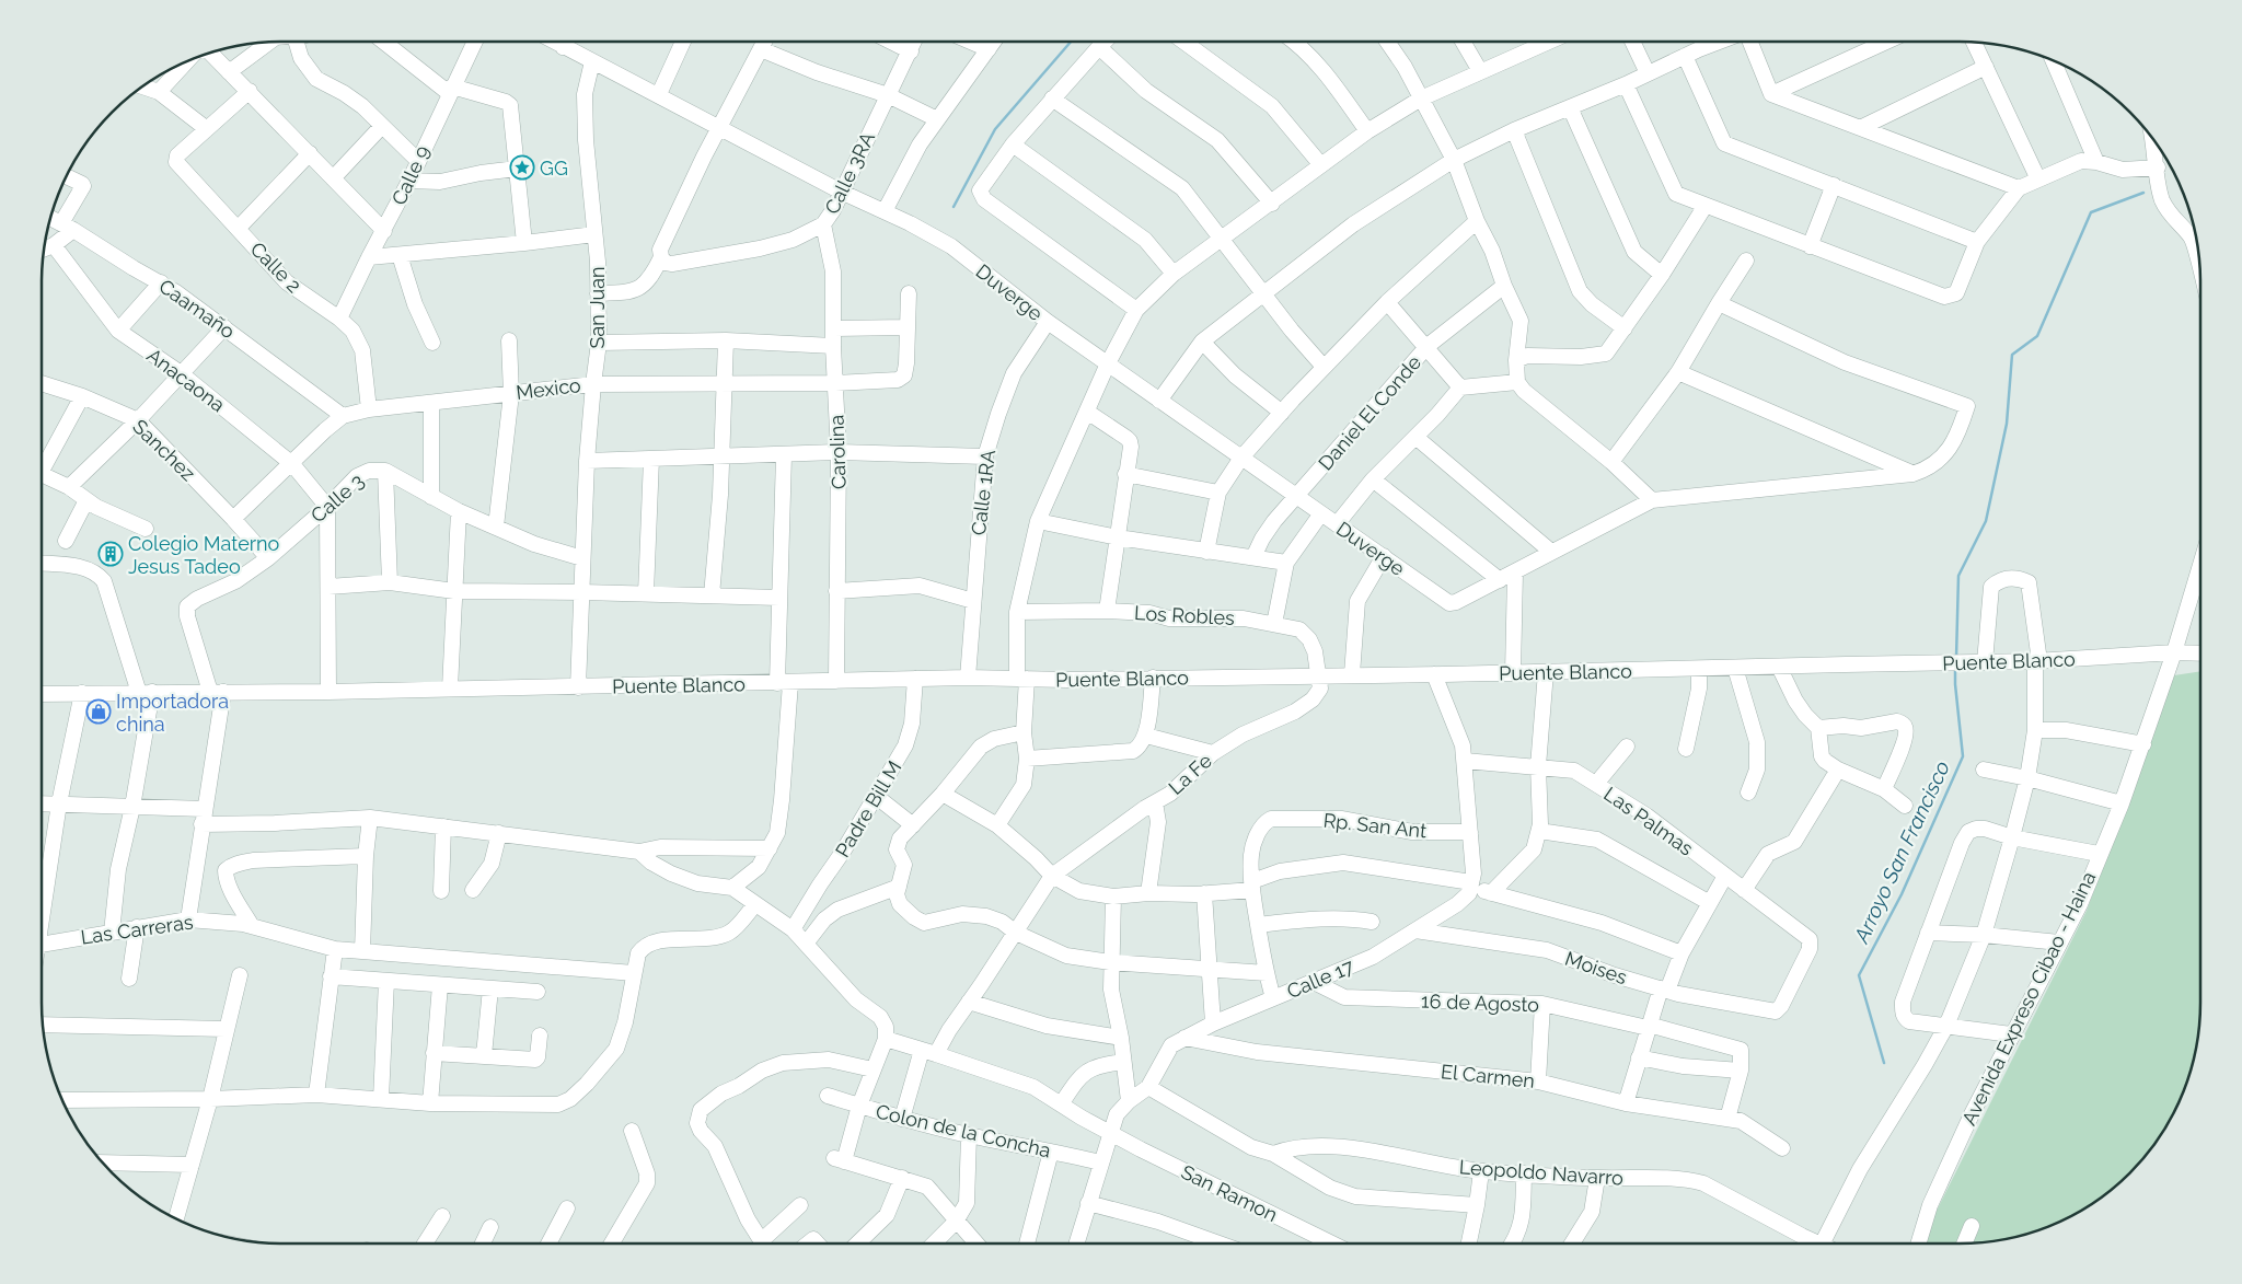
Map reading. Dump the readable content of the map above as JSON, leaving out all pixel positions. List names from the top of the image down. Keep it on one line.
{"streets":{"street":["Calle 3RA","Calle 9","Calle 2","Duverge","San Juan","Caamaño","Anacaona","Mexico","Daniel El Conde","Sanchez","Carolina","Calle 1RA","Calle 3","Los Robles","Puente Blanco","La Fe","Padre Bill M","Las Palmas","Rp. San Ant","Las Carreras","Moises","Calle 17","Avenida Expreso Cibao - Haina","16 de Agosto","El Carmen","Colon de la Concha","Leopoldo Navarro","San Ramon"]},"crossings":[["Calle 3RA","Duverge"],["Calle 3RA","Carolina"],["Calle 9","Calle 2"],["Calle 2","Mexico"],["Duverge","San Juan"],["Duverge","Daniel El Conde"],["Duverge","Calle 1RA"],["San Juan","Mexico"],["San Juan","Calle 3"],["San Juan","Puente Blanco"],["Caamaño","Mexico"],["Anacaona","Mexico"],["Anacaona","Calle 3"],["Mexico","Sanchez"],["Mexico","Carolina"],["Sanchez","Calle 3"],["Carolina","Puente Blanco"],["Calle 1RA","Puente Blanco"],["Calle 3","Puente Blanco"],["Los Robles","Puente Blanco"],["Los Robles","La Fe"],["Puente Blanco","La Fe"],["Puente Blanco","Padre Bill M"],["Puente Blanco","Avenida Expreso Cibao - Haina"],["Las Palmas","Moises"],["Rp. San Ant","Calle 17"],["Moises","Calle 17"],["Calle 17","16 de Agosto"],["Calle 17","El Carmen"],["Calle 17","Colon de la Concha"],["Calle 17","San Ramon"]],"water":["Arroyo San Francisco"],"places":{"place":["GG"],"building":["Colegio Materno Jesus Tadeo"],"shop":["Importadora china"]}}
